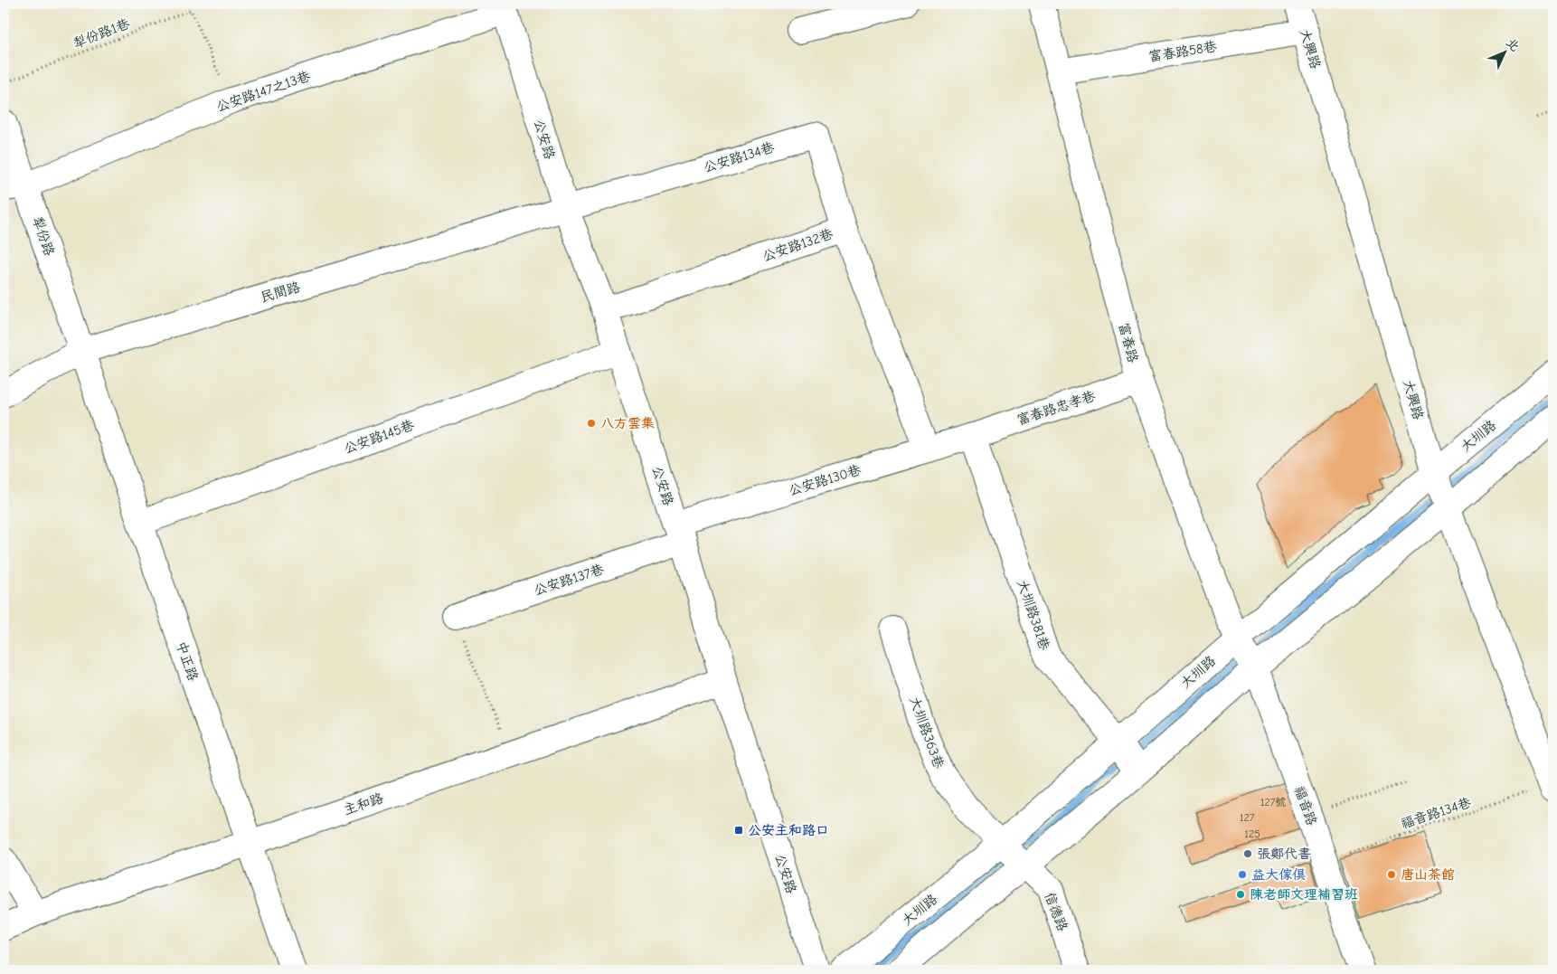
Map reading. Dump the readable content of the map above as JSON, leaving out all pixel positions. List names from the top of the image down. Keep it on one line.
{"streets":{"street":["大興路","富春路58巷","公安路147之13巷","公安路","公安路134巷","犁份路","公安路132巷","民間路","富春路","富春路忠孝巷","大圳路","公安路145巷","公安路130巷","公安路137巷","大圳路381巷","中正路","大圳路363巷","主和路","福音路","信德路"],"path":["犁份路1巷","福音路134巷"]},"crossings":[["犁份路1巷","公安路147之13巷"],["大興路","富春路58巷"],["大興路","大圳路"],["大興路","福音路134巷"],["富春路58巷","富春路"],["公安路147之13巷","公安路"],["公安路147之13巷","犁份路"],["公安路","公安路134巷"],["公安路","公安路132巷"],["公安路","民間路"],["公安路","公安路145巷"],["公安路","公安路130巷"],["公安路","公安路137巷"],["公安路","主和路"],["公安路134巷","公安路132巷"],["公安路134巷","民間路"],["犁份路","民間路"],["犁份路","中正路"],["公安路132巷","公安路130巷"],["民間路","中正路"],["富春路","富春路忠孝巷"],["富春路","大圳路"],["富春路","福音路"],["富春路忠孝巷","公安路130巷"],["富春路忠孝巷","大圳路381巷"],["大圳路","大圳路381巷"],["大圳路","大圳路363巷"],["大圳路","信德路"],["公安路145巷","中正路"],["公安路130巷","公安路137巷"],["公安路130巷","大圳路381巷"],["中正路","主和路"],["大圳路363巷","信德路"],["福音路","福音路134巷"]],"places":{"other":["八方雲集","張鄭代書","益大傢俱","唐山茶館","陳老師文理補習班"],"transit":["公安主和路口"]},"house_numbers":["127號","127","125"],"north":"top right"}
